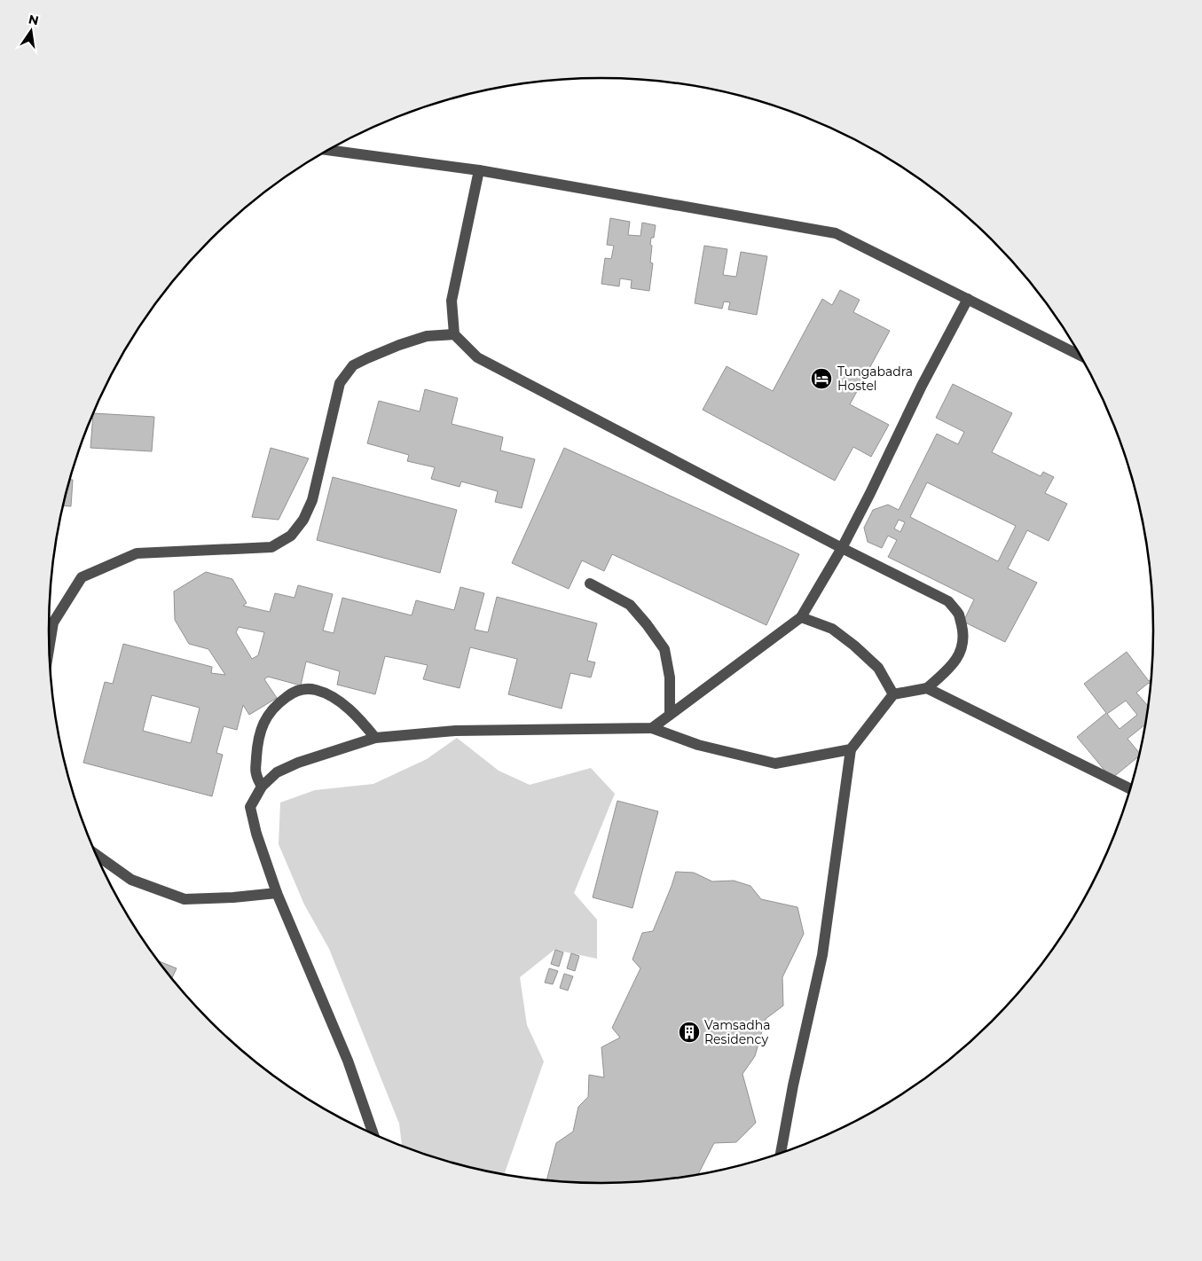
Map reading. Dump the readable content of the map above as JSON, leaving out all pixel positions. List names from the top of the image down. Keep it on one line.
{"places":{"hotel":["Tungabadra Hostel"],"building":["Vamsadha Residency"]},"north":"top"}
